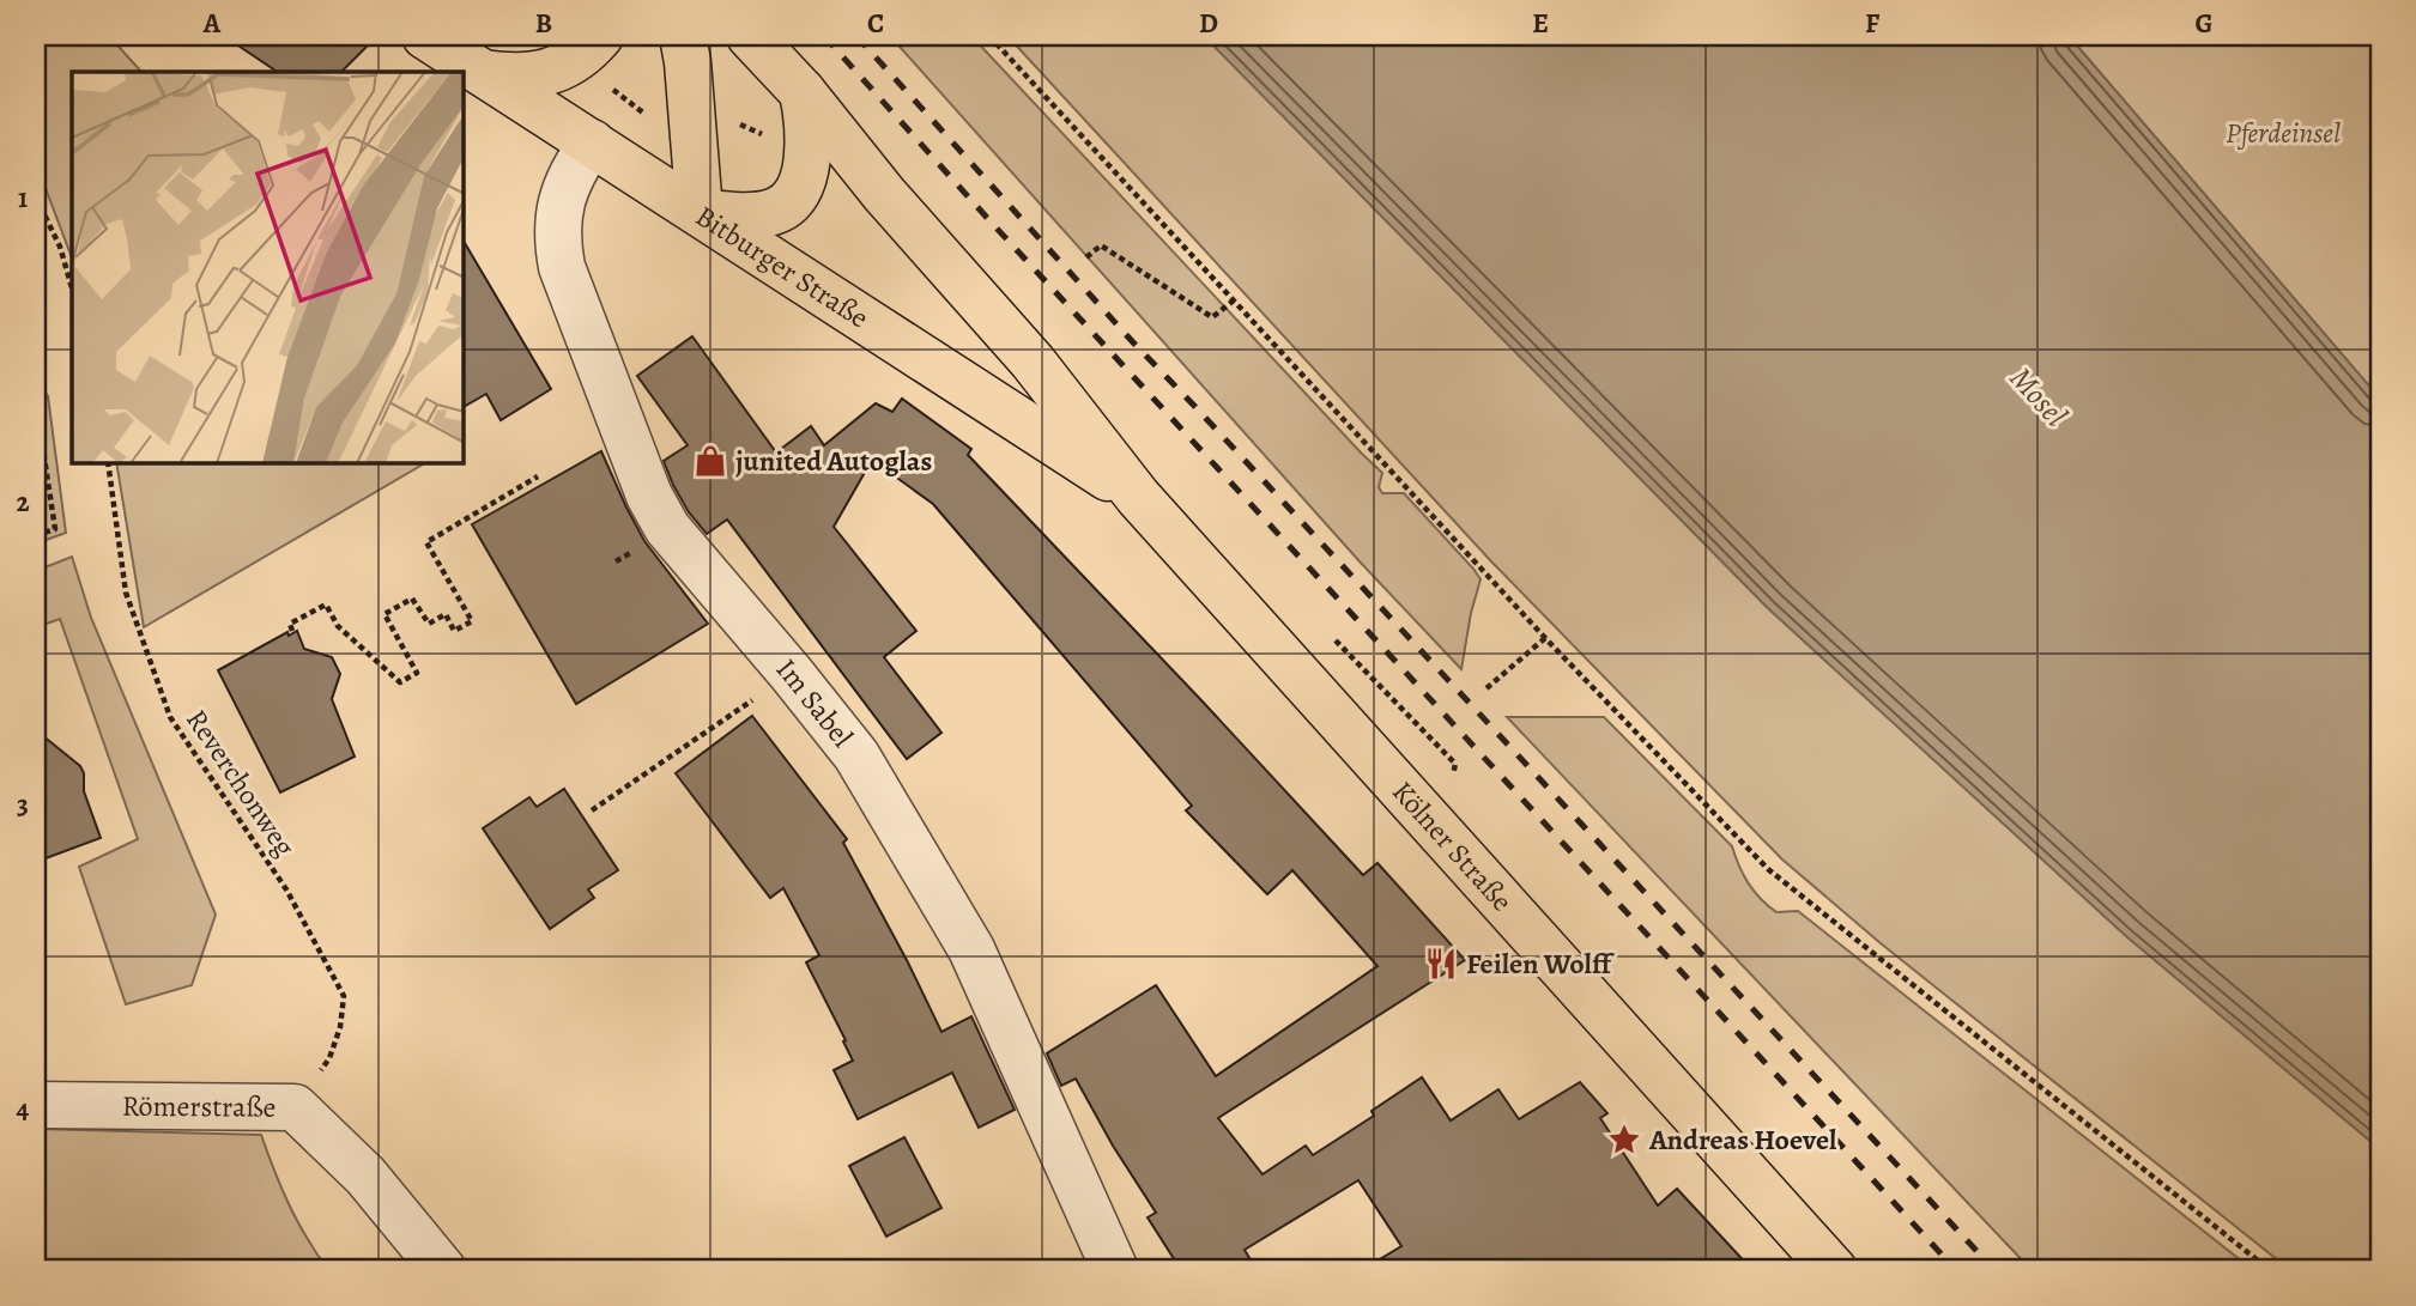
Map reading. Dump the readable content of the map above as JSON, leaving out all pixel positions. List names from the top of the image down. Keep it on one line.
{"streets":{"main road":["Bitburger Straße","Kölner Straße"],"street":["Im Sabel","Römerstraße"],"path":["Reverchonweg"]},"crossings":[["Bitburger Straße","Im Sabel"],["Bitburger Straße","Kölner Straße"],["Reverchonweg","Römerstraße"]],"water":["Mosel"],"parks":["Pferdeinsel"],"places":{"shop":["junited Autoglas"],"restaurant":["Feilen Wolff"],"place":["Andreas Hoevel"]},"grid":{"columns":["A","B","C","D","E","F","G"],"rows":["1","2","3","4"]}}
